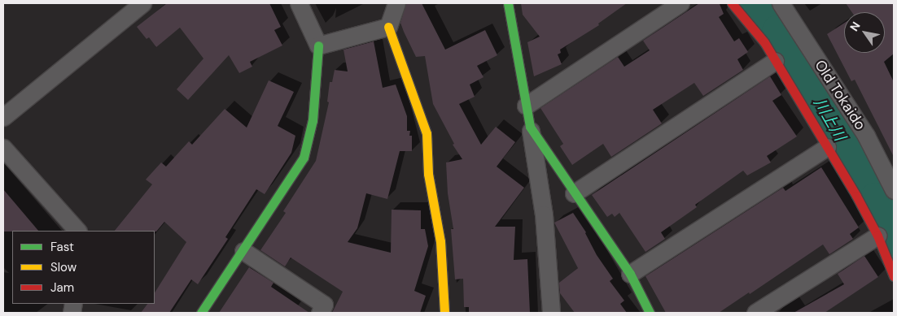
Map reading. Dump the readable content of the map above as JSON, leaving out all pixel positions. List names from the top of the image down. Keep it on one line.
{"streets":{"street":["Old Tokaido"]},"water":["川上川"],"legend":["Fast","Slow","Jam"],"north":"top left"}
